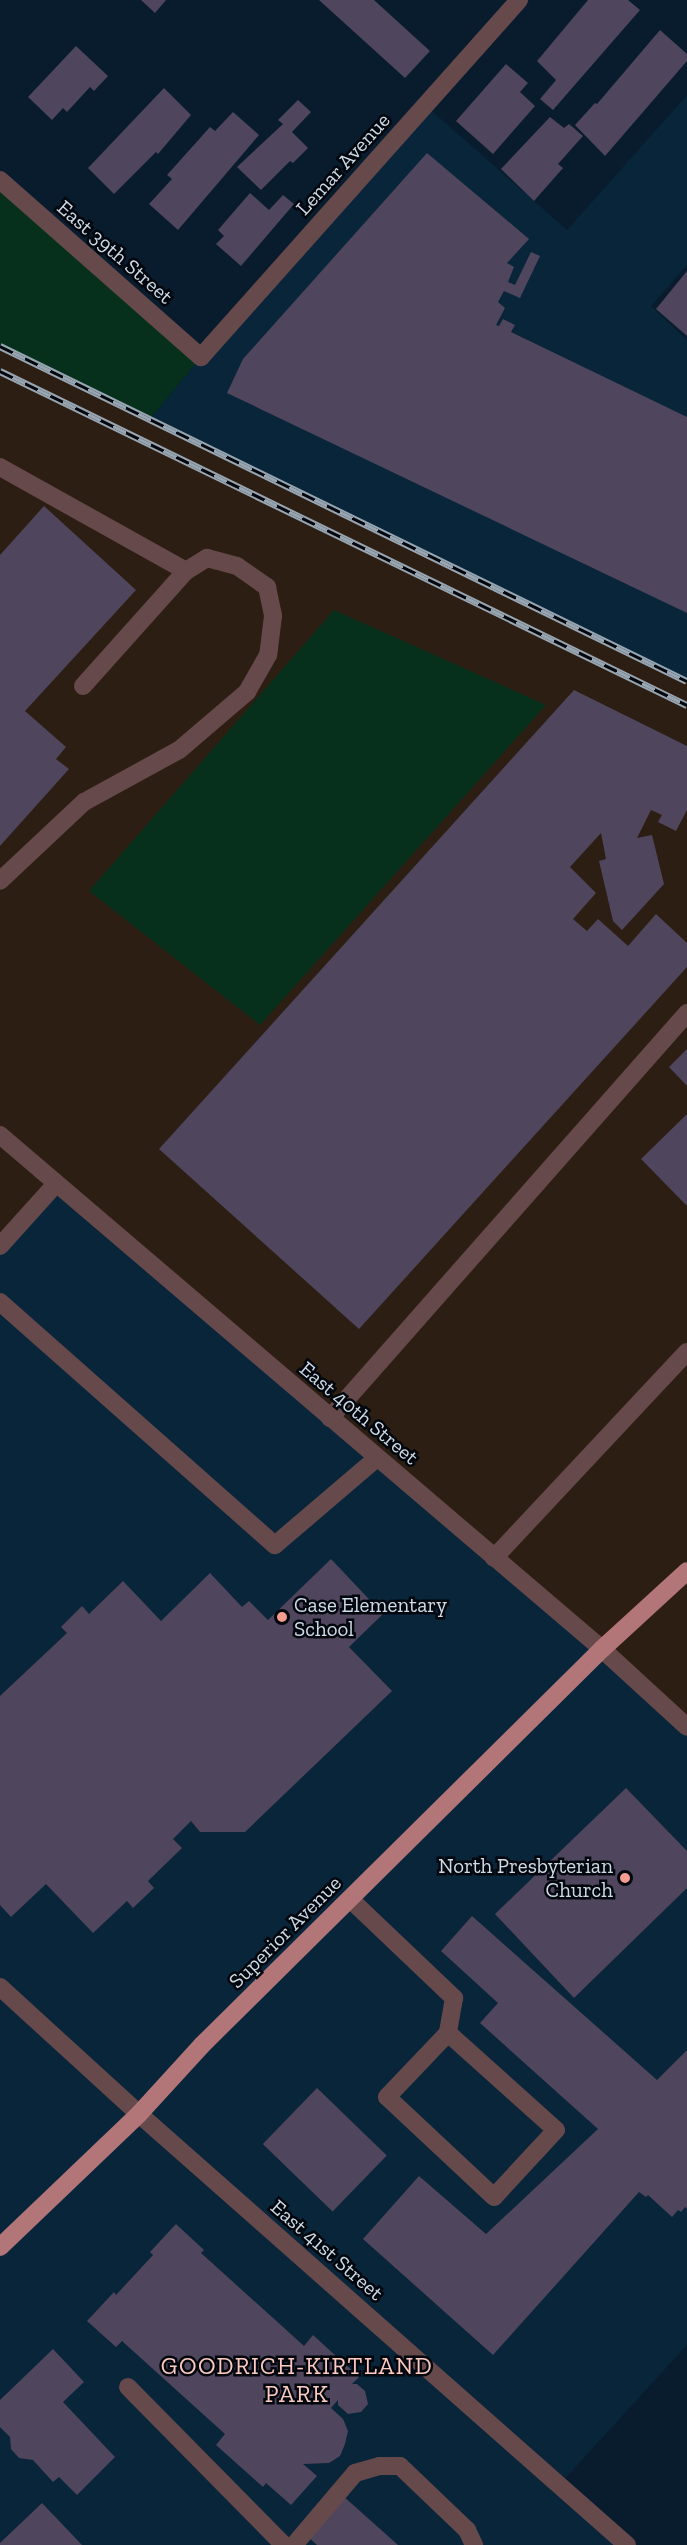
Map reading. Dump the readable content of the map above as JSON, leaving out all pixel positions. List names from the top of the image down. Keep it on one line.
{"streets":{"main road":["Superior Avenue"],"street":["Lemar Avenue","East 39th Street","East 40th Street","East 41st Street"]},"crossings":[["Lemar Avenue","East 39th Street"],["East 40th Street","Superior Avenue"],["Superior Avenue","East 41st Street"]],"districts":["GOODRICH-KIRTLAND PARK"],"places":["Case Elementary School","North Presbyterian Church"]}
